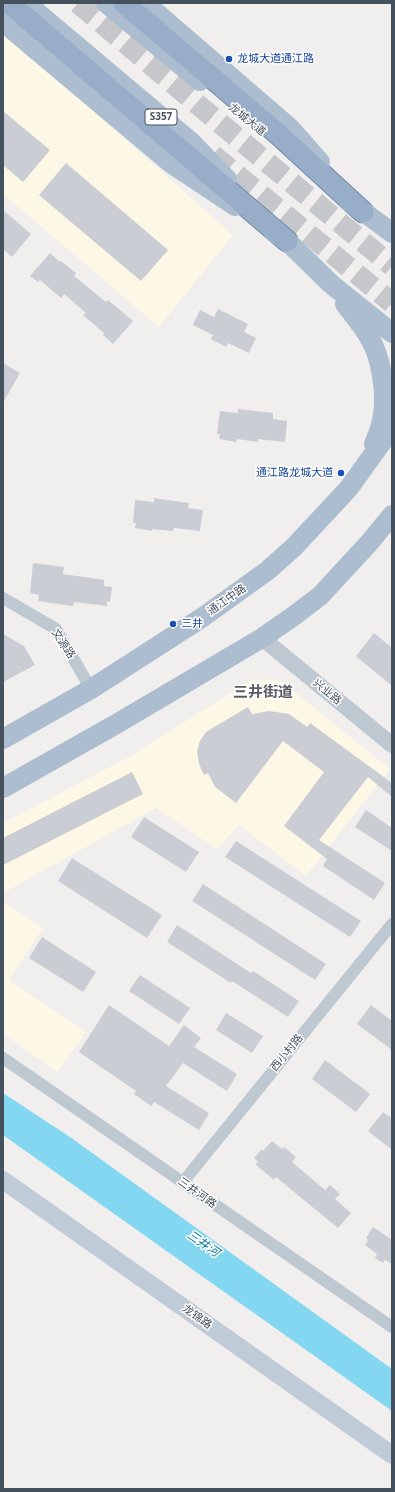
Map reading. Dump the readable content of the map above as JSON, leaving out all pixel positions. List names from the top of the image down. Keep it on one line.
{"streets":{"main road":["S357","龙城大道","通江中路","龙锦路"],"street":["文源路","兴业路","西小村路","三井河路"]},"crossings":[["通江中路","文源路"],["西小村路","三井河路"]],"districts":["三井街道"],"water":["三井河"],"places":["龙城大道通江路","通江路龙城大道","三井"]}
